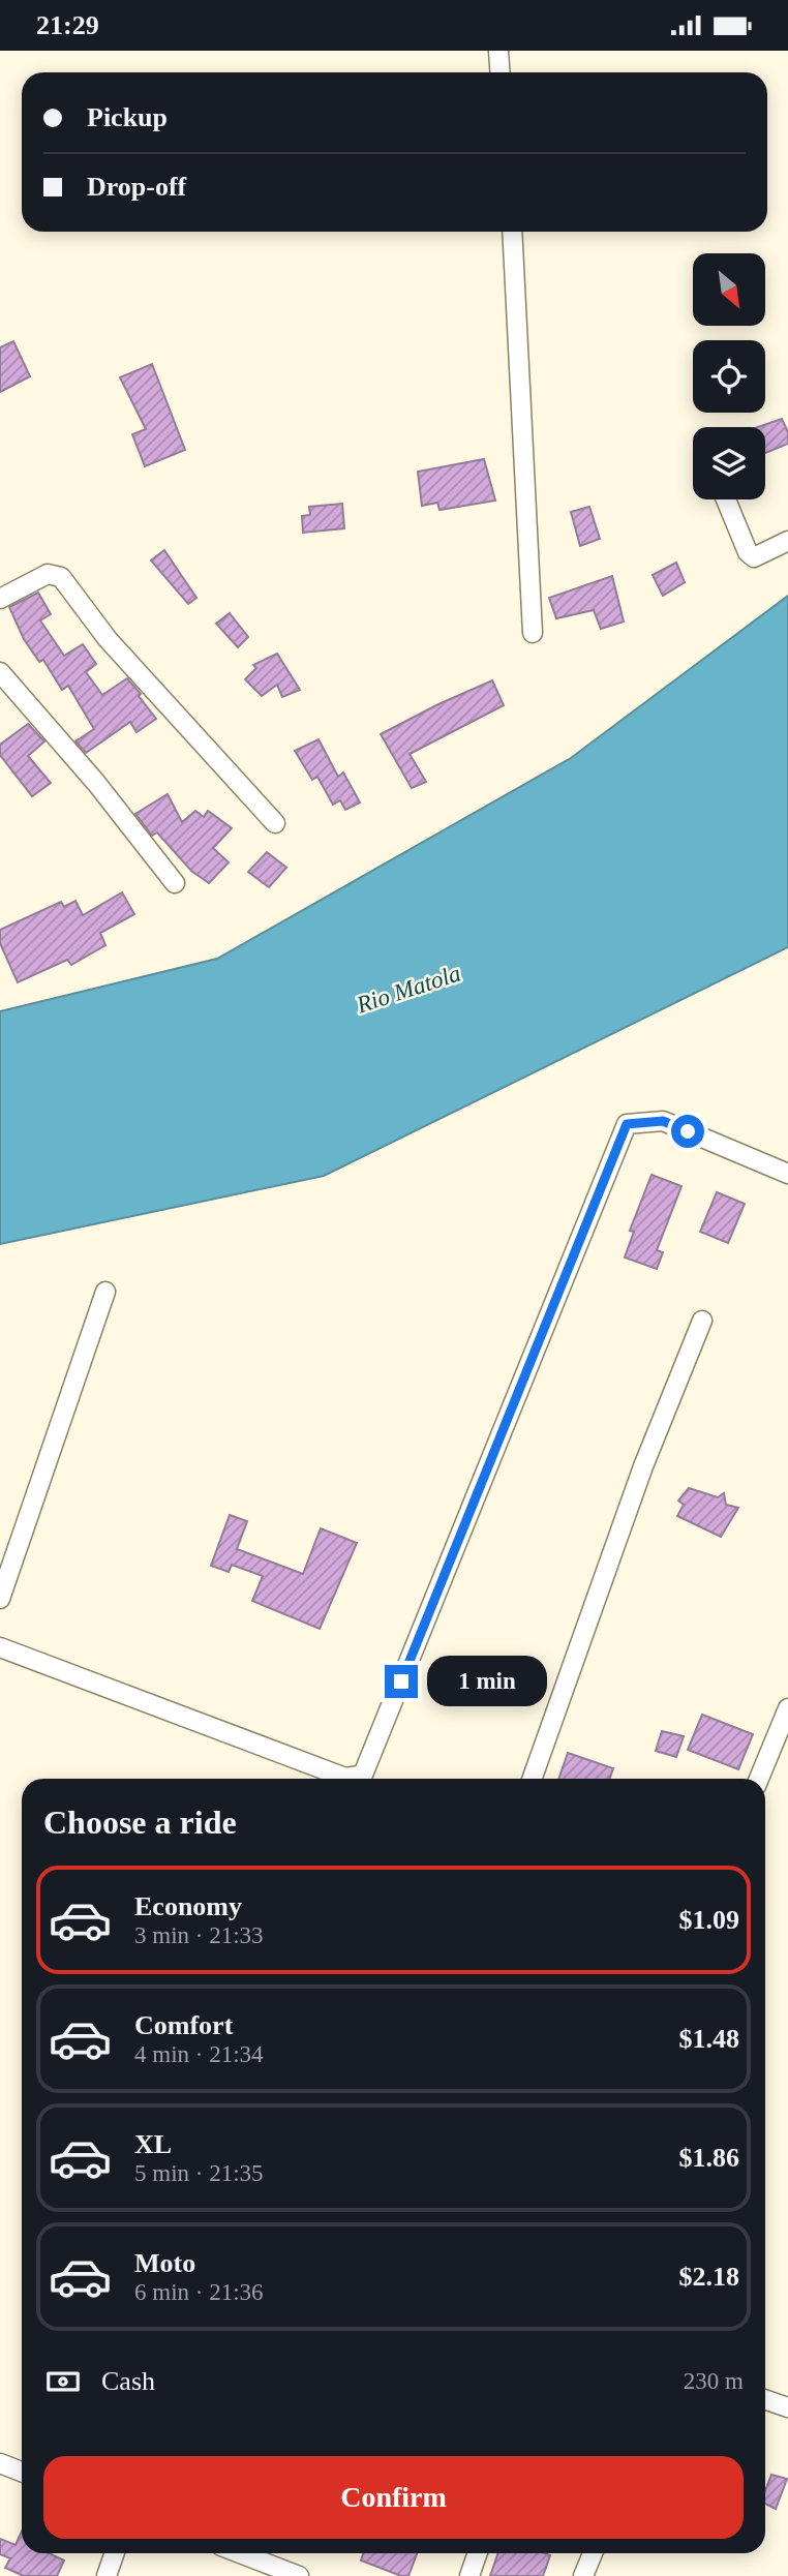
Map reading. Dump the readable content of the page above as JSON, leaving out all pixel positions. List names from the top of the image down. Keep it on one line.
{"water":["Rio Matola"],"north":"bottom right","page":{"status":"21:29","banner":["Pickup","Drop-off"],"bubble":"1 min","heading":"Choose a ride","list":[{"name":"Economy","note":"3 min · 21:33","value":"$1.09"},{"name":"Comfort","note":"4 min · 21:34","value":"$1.48"},{"name":"XL","note":"5 min · 21:35","value":"$1.86"},{"name":"Moto","note":"6 min · 21:36","value":"$2.18"}],"pay":["Cash","230 m"],"buttons":"Confirm"}}
